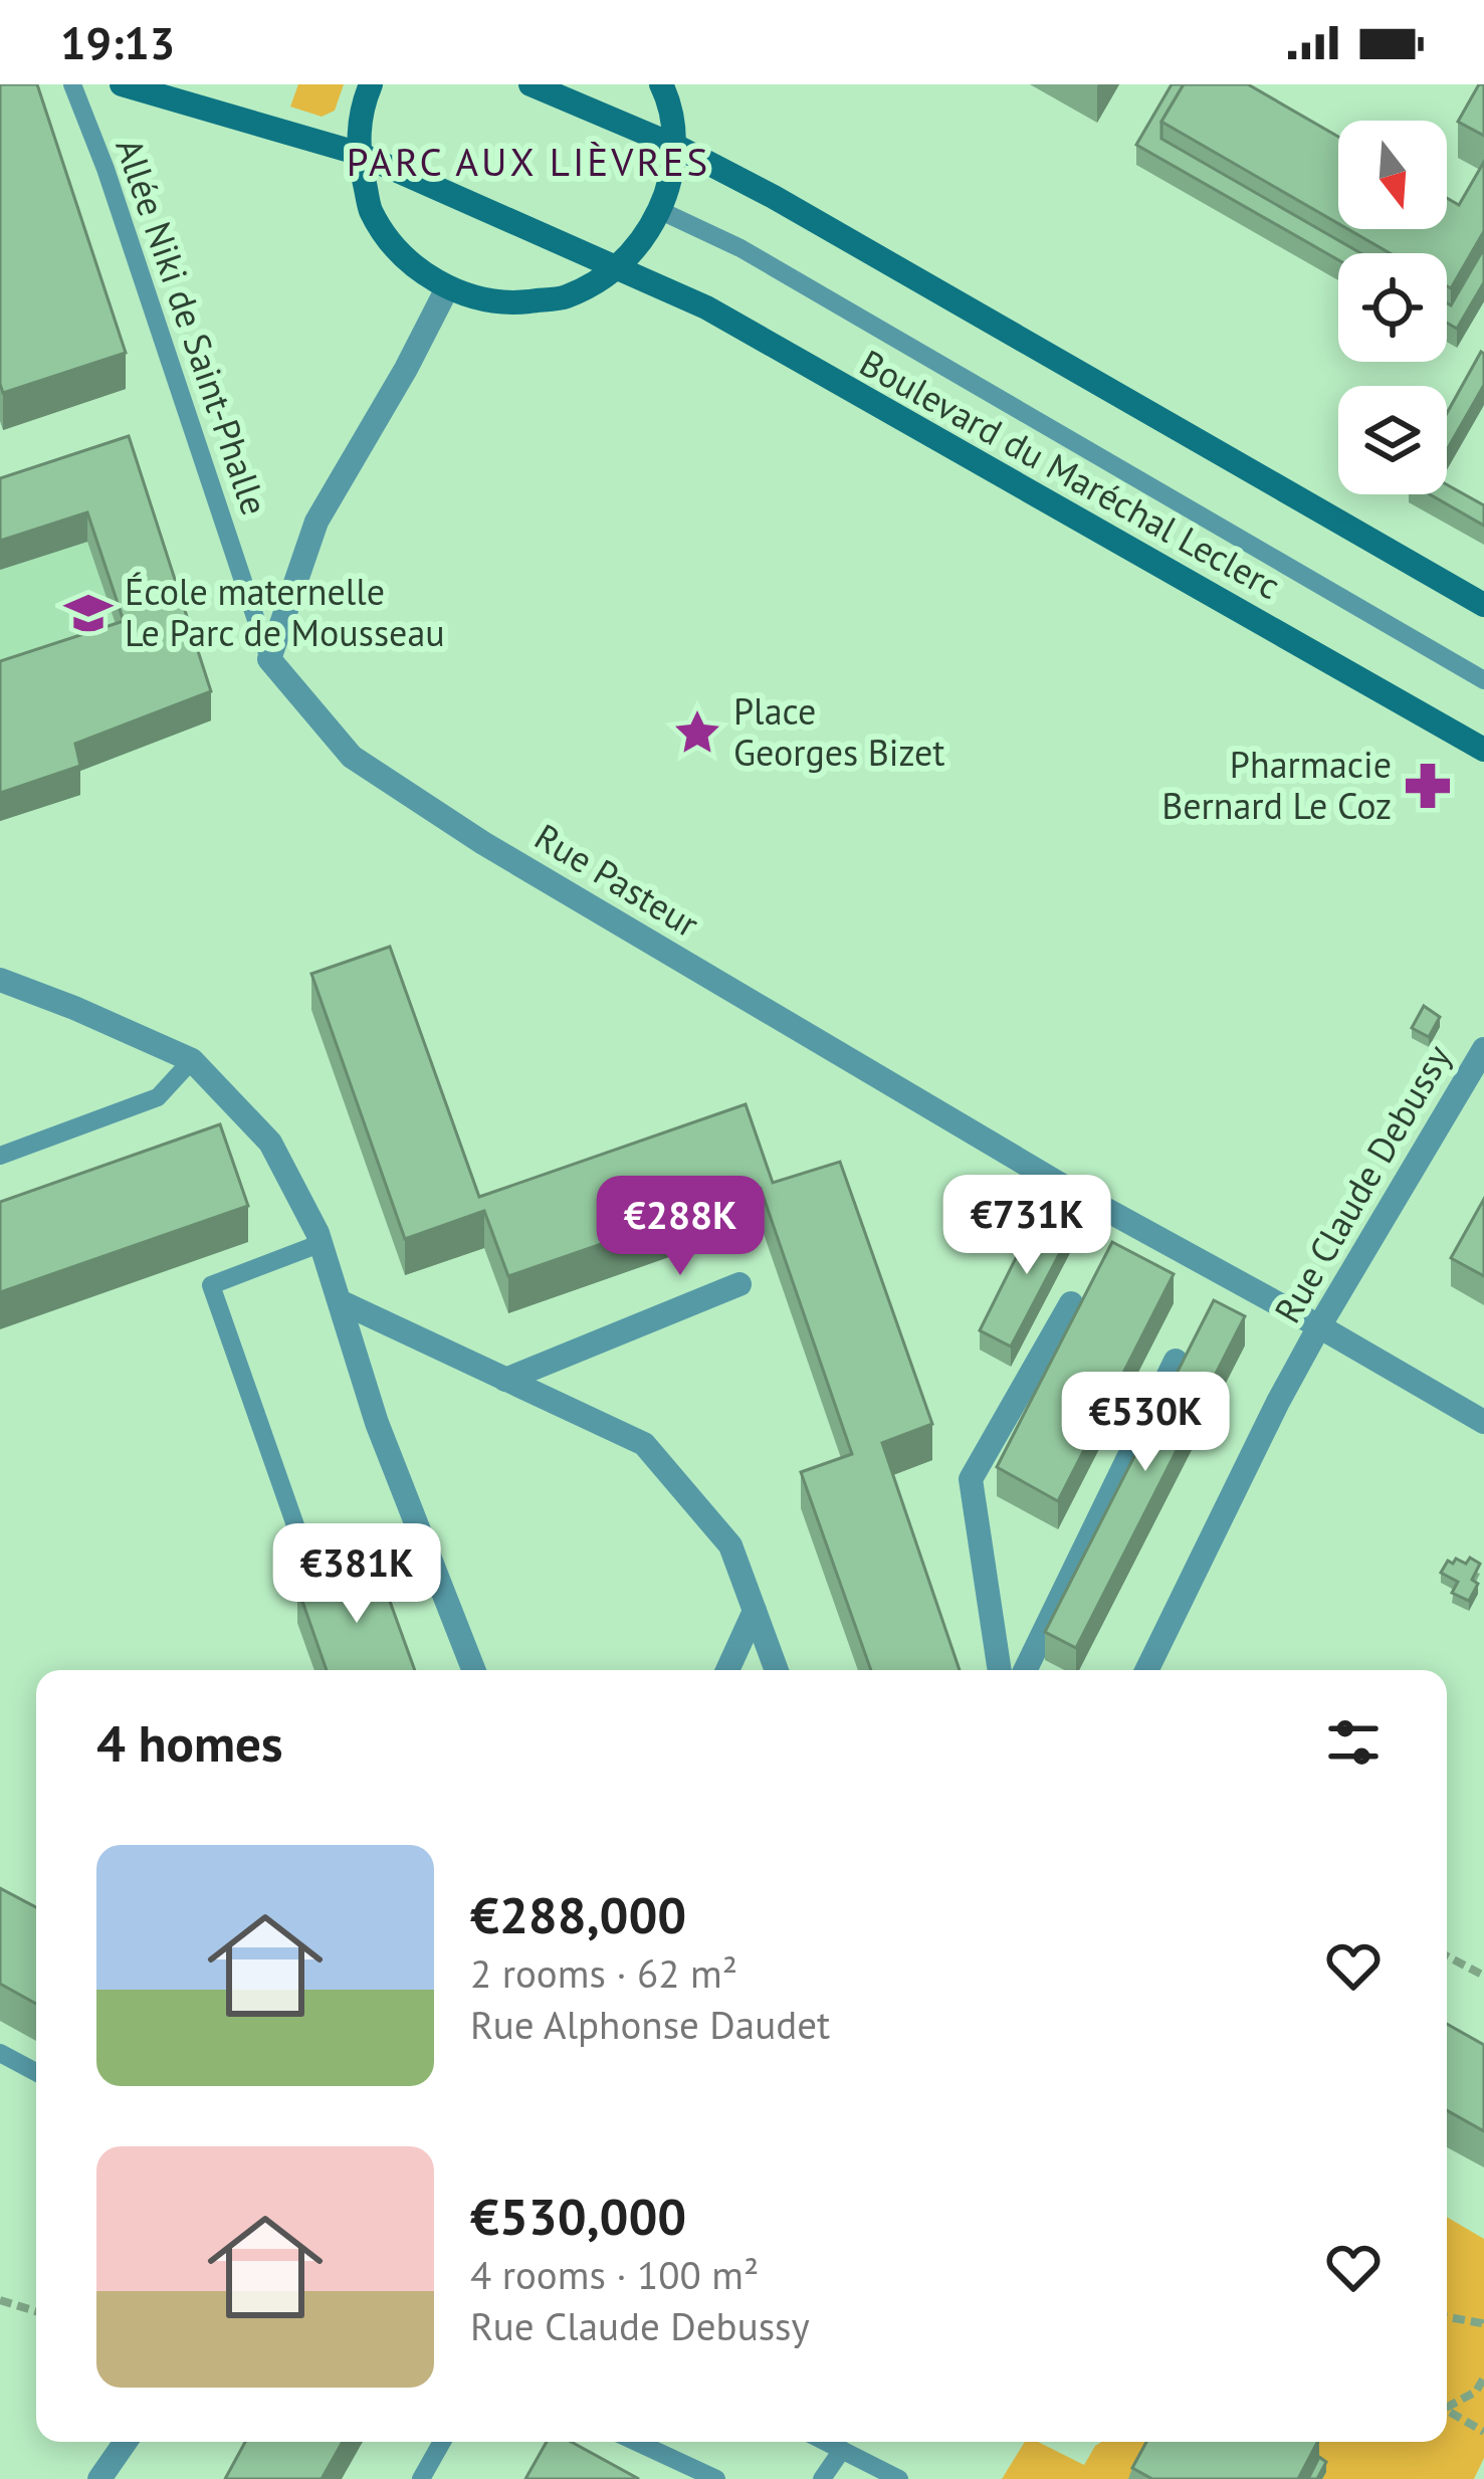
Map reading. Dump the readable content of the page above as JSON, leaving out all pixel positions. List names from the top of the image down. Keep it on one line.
{"streets":{"main road":["Boulevard du Maréchal Leclerc"],"street":["Rue Pasteur","Rue Claude Debussy"],"lane":["Allée Niki de Saint-Phalle"]},"crossings":[["Allée Niki de Saint-Phalle","Rue Pasteur"],["Rue Pasteur","Rue Claude Debussy"]],"districts":["PARC AUX LIÈVRES"],"places":{"school or university":["École maternelle Le Parc de Mousseau"],"place":["Place Georges Bizet"],"pharmacy":["Pharmacie Bernard Le Coz"]},"north":"bottom","page":{"status":"19:13","price":["€731K","€288K","€530K","€381K"],"heading":"4 homes","list":[{"name":"€288,000","note":"2 rooms · 62 m² · Rue Alphonse Daudet"},{"name":"€530,000","note":"4 rooms · 100 m² · Rue Claude Debussy"}]}}
